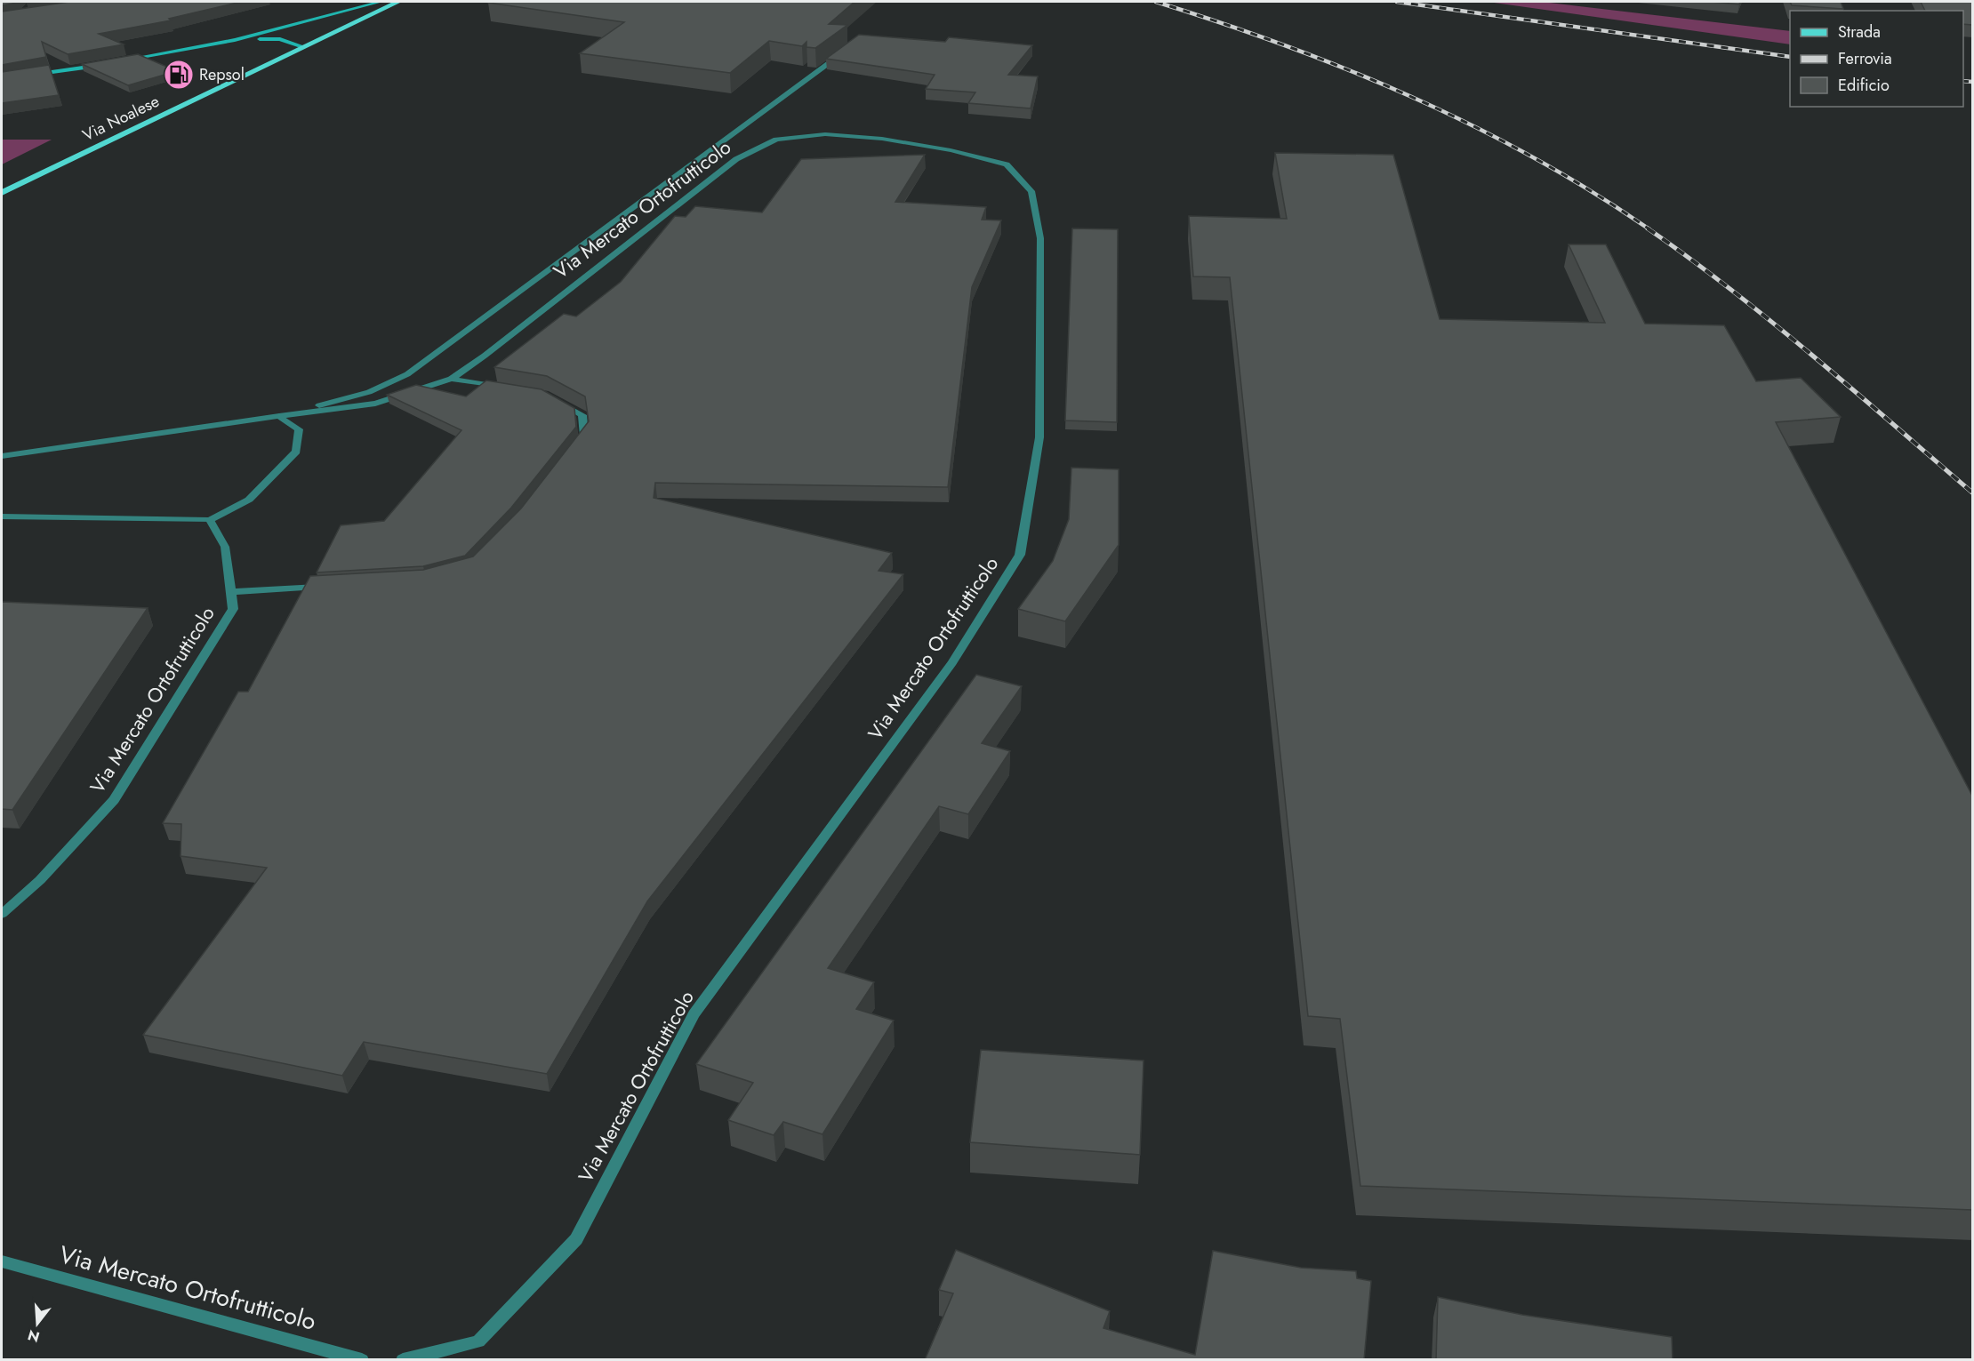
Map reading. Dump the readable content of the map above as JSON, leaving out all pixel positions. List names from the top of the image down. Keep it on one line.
{"streets":{"main road":["Via Noalese"],"street":["Via Mercato Ortofrutticolo"]},"places":{"fuel station":["Repsol"]},"legend":["Strada","Ferrovia","Edificio"],"north":"bottom"}
